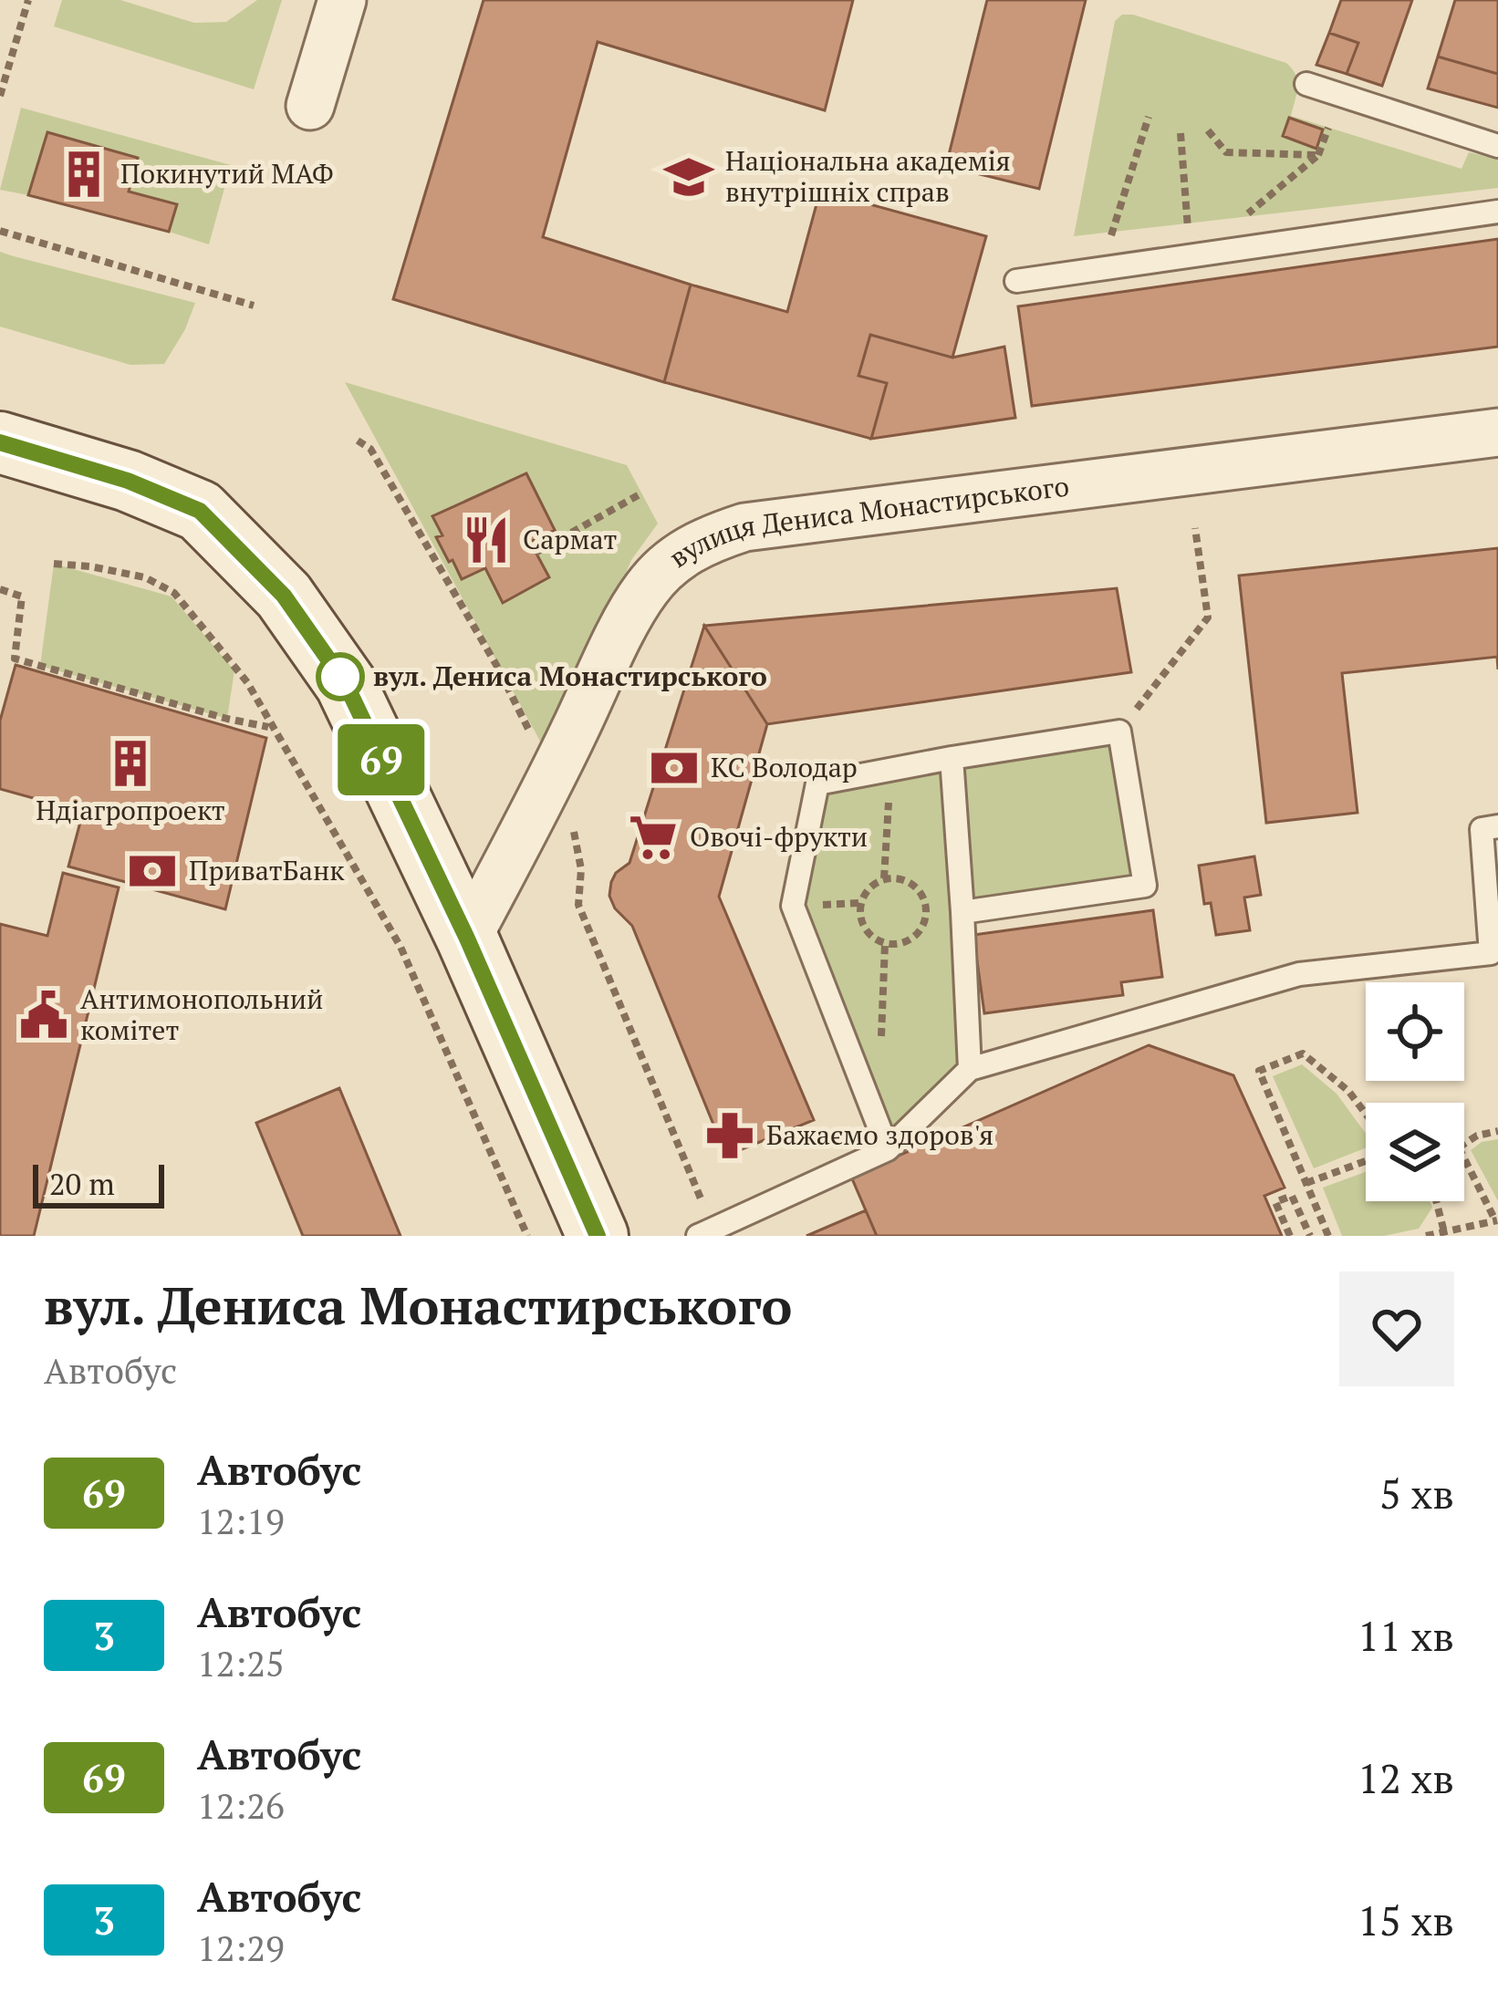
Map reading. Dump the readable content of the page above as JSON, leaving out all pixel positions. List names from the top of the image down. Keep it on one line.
{"streets":{"street":["вулиця Дениса Монастирського"]},"places":{"building":["Покинутий МАФ","Ндіагропроект"],"school or university":["Національна академія внутрішніх справ"],"restaurant":["Сармат"],"other":["вул. Дениса Монастирського"],"bank":["КС Володар","ПриватБанк"],"supermarket":["Овочі-фрукти"],"public building":["Антимонопольний комітет"],"pharmacy":["Бажаємо здоров'я"]},"lines":["bus line 69"],"scale_bar":"20 m","page":{"on_map":"69","scale":"20 m","heading":["вул. Дениса Монастирського","Автобус"],"list":[{"mark":"69","name":"Автобус","note":"12:19","value":"5 хв"},{"mark":"3","name":"Автобус","note":"12:25","value":"11 хв"},{"mark":"69","name":"Автобус","note":"12:26","value":"12 хв"},{"mark":"3","name":"Автобус","note":"12:29","value":"15 хв"}]}}
